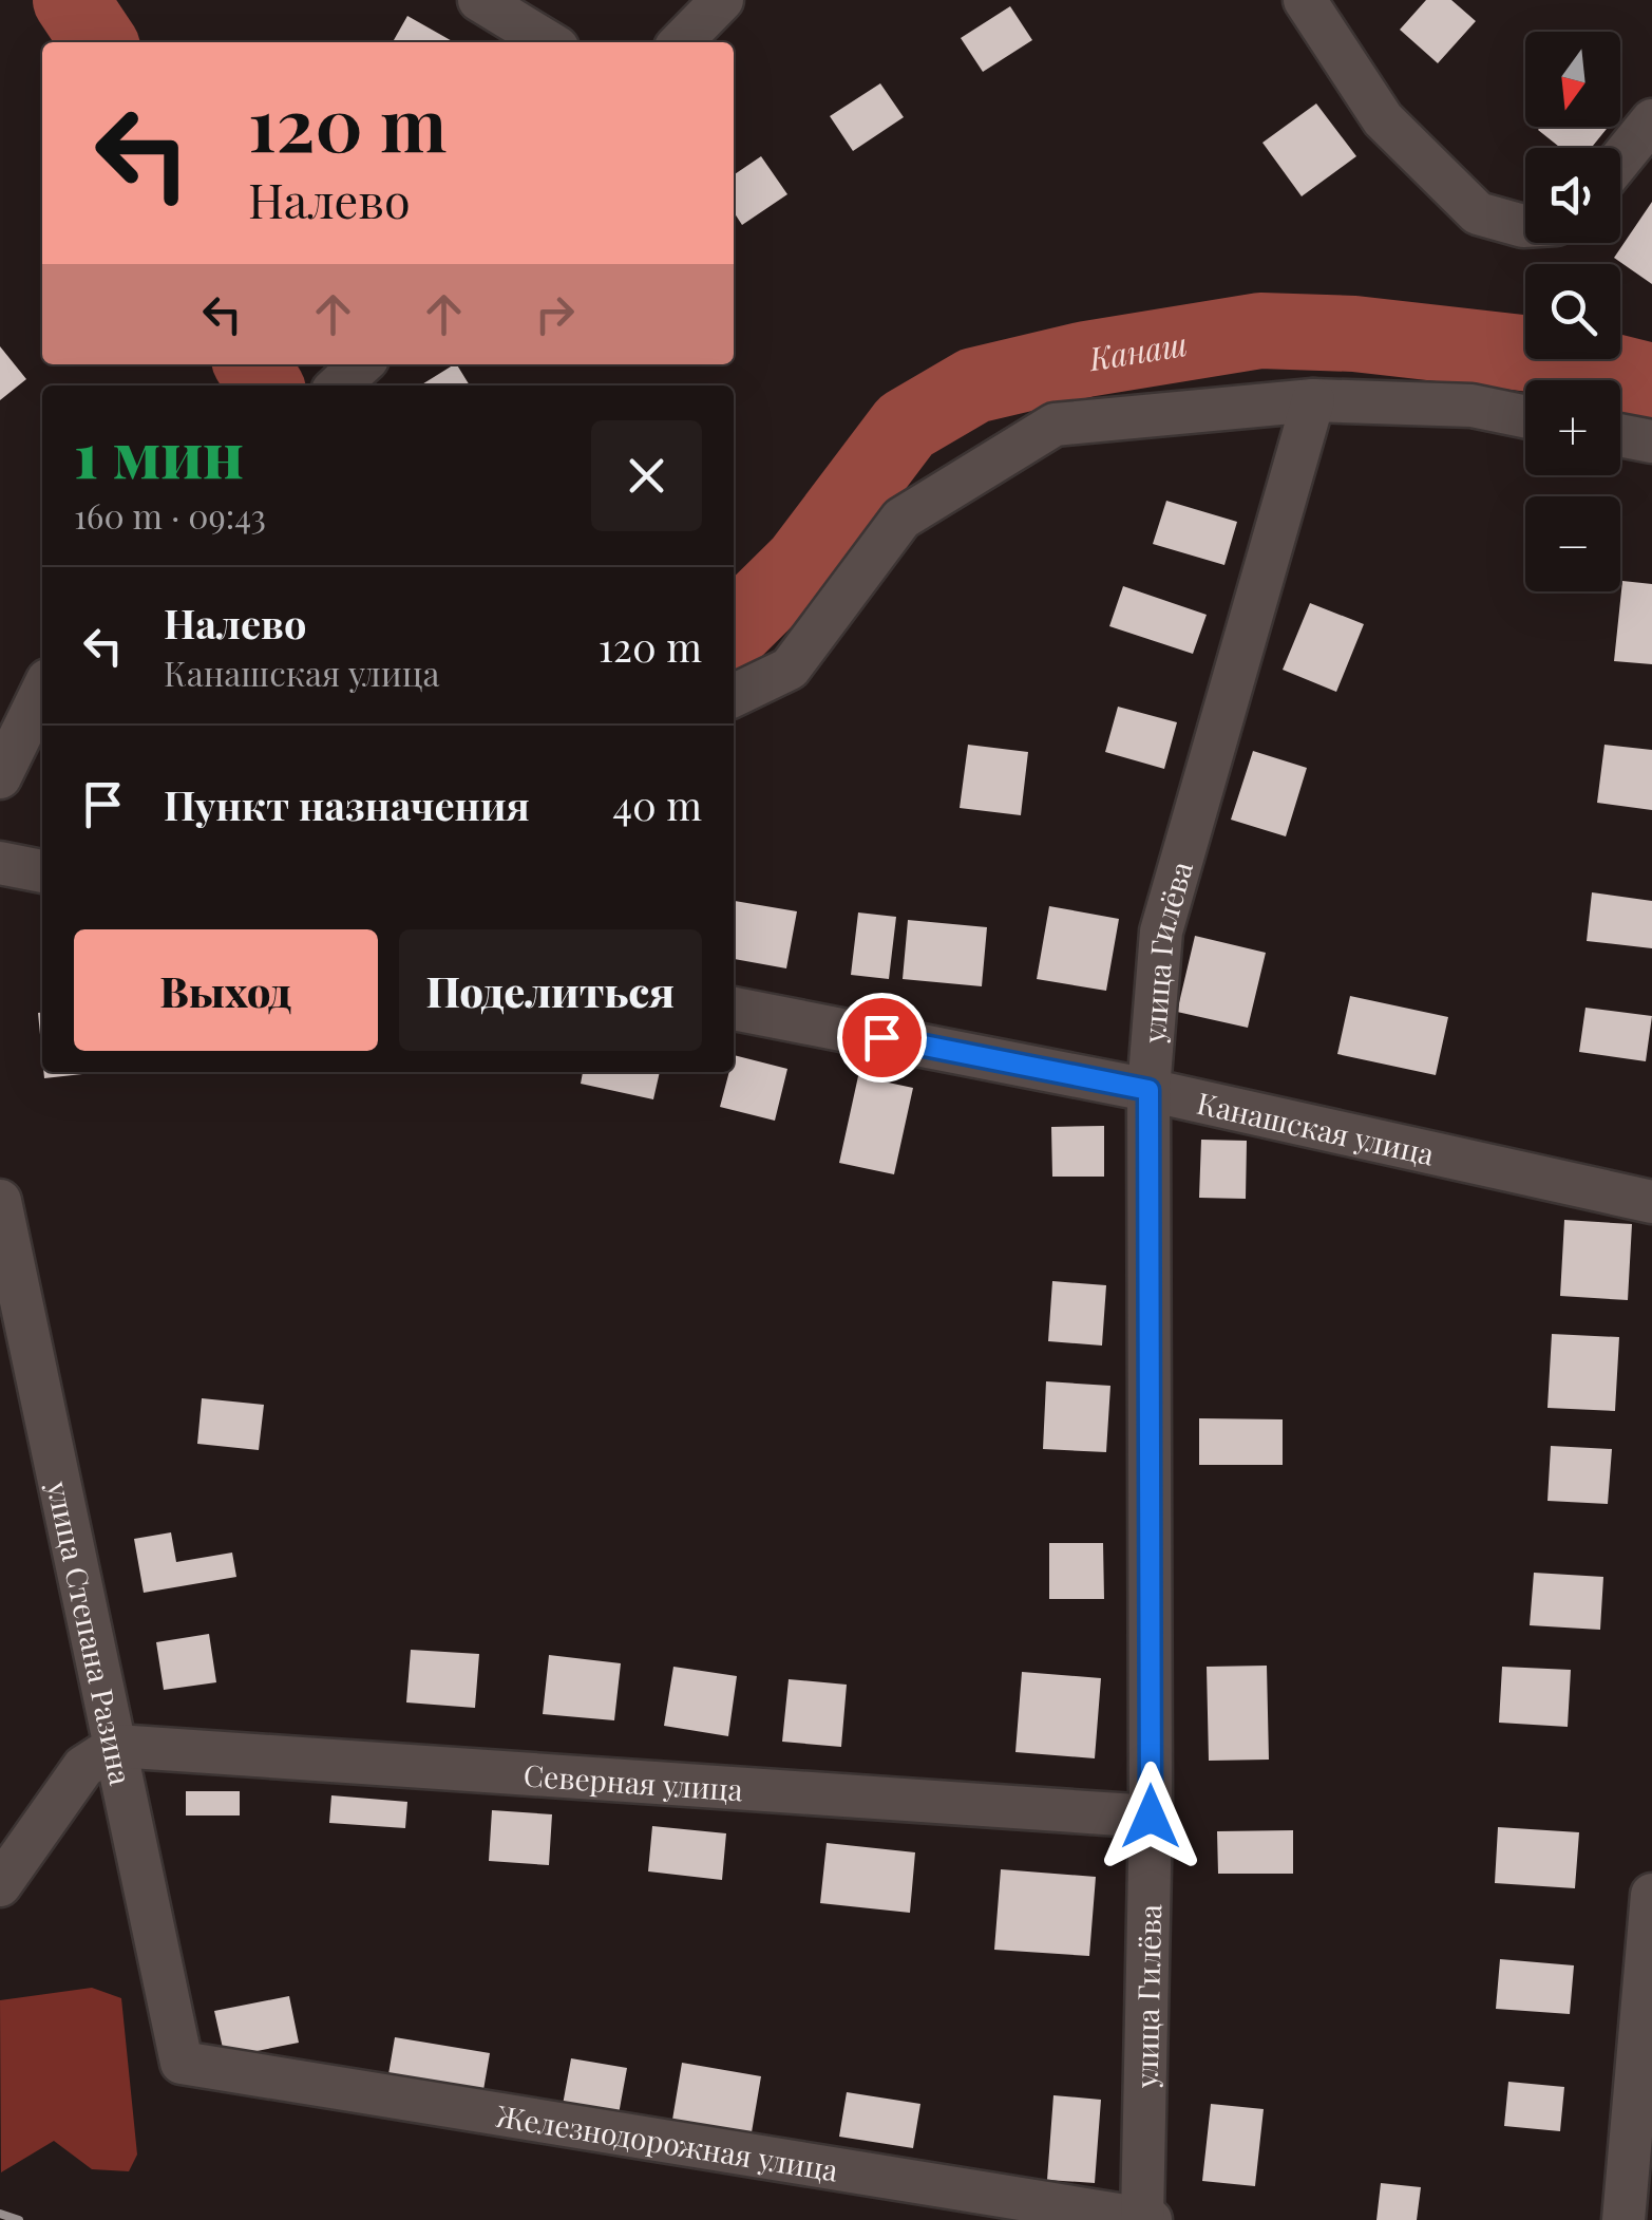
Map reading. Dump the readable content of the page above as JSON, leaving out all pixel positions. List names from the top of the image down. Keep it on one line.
{"streets":{"street":["улица Гилёва","Канашская улица","улица Степана Разина","Северная улица","Железнодорожная улица"]},"crossings":[["улица Гилёва","Канашская улица"],["улица Гилёва","Северная улица"],["улица Гилёва","Железнодорожная улица"],["улица Степана Разина","Северная улица"],["улица Степана Разина","Железнодорожная улица"]],"water":["Канаш"],"north":"bottom","page":{"map_buttons":["+","−"],"turn":["120 m","Налево"],"heading":["1 мин","160 m · 09:43"],"list":[{"name":"Налево","note":"Канашская улица","value":"120 m"},{"name":"Пункт назначения","value":"40 m"}],"buttons":["Выход","Поделиться"]}}
